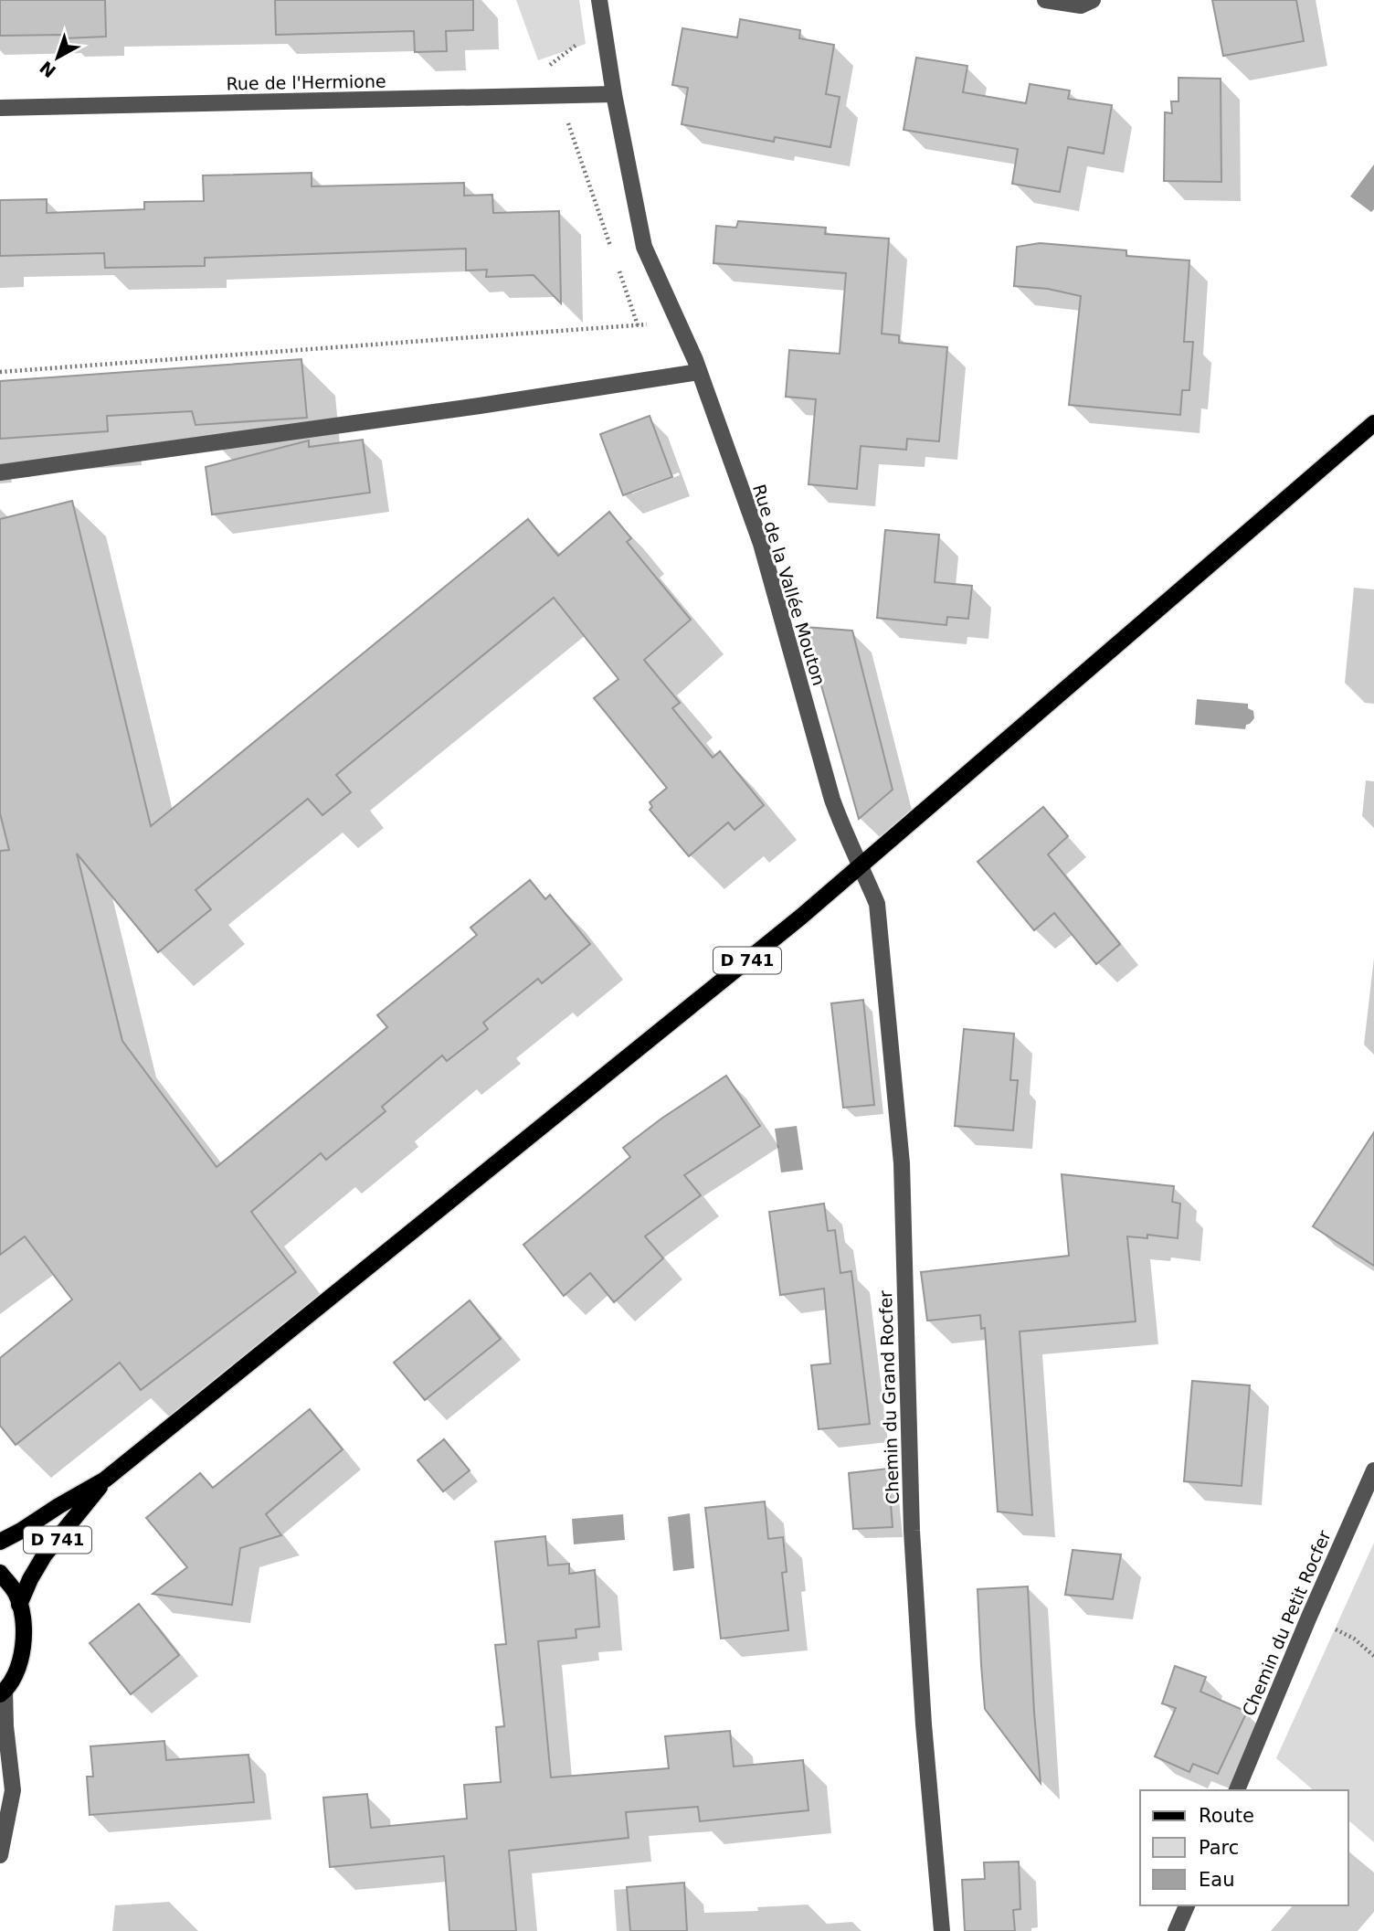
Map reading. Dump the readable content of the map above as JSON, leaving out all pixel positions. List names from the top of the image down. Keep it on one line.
{"streets":{"main road":["D 741"],"street":["Rue de l'Hermione","Rue de la Vallée Mouton","Chemin du Grand Rocfer","Chemin du Petit Rocfer"]},"crossings":[["Rue de l'Hermione","Rue de la Vallée Mouton"],["Rue de la Vallée Mouton","D 741"],["Rue de la Vallée Mouton","Chemin du Grand Rocfer"],["D 741","Chemin du Grand Rocfer"]],"legend":["Route","Parc","Eau"],"north":"bottom left"}
